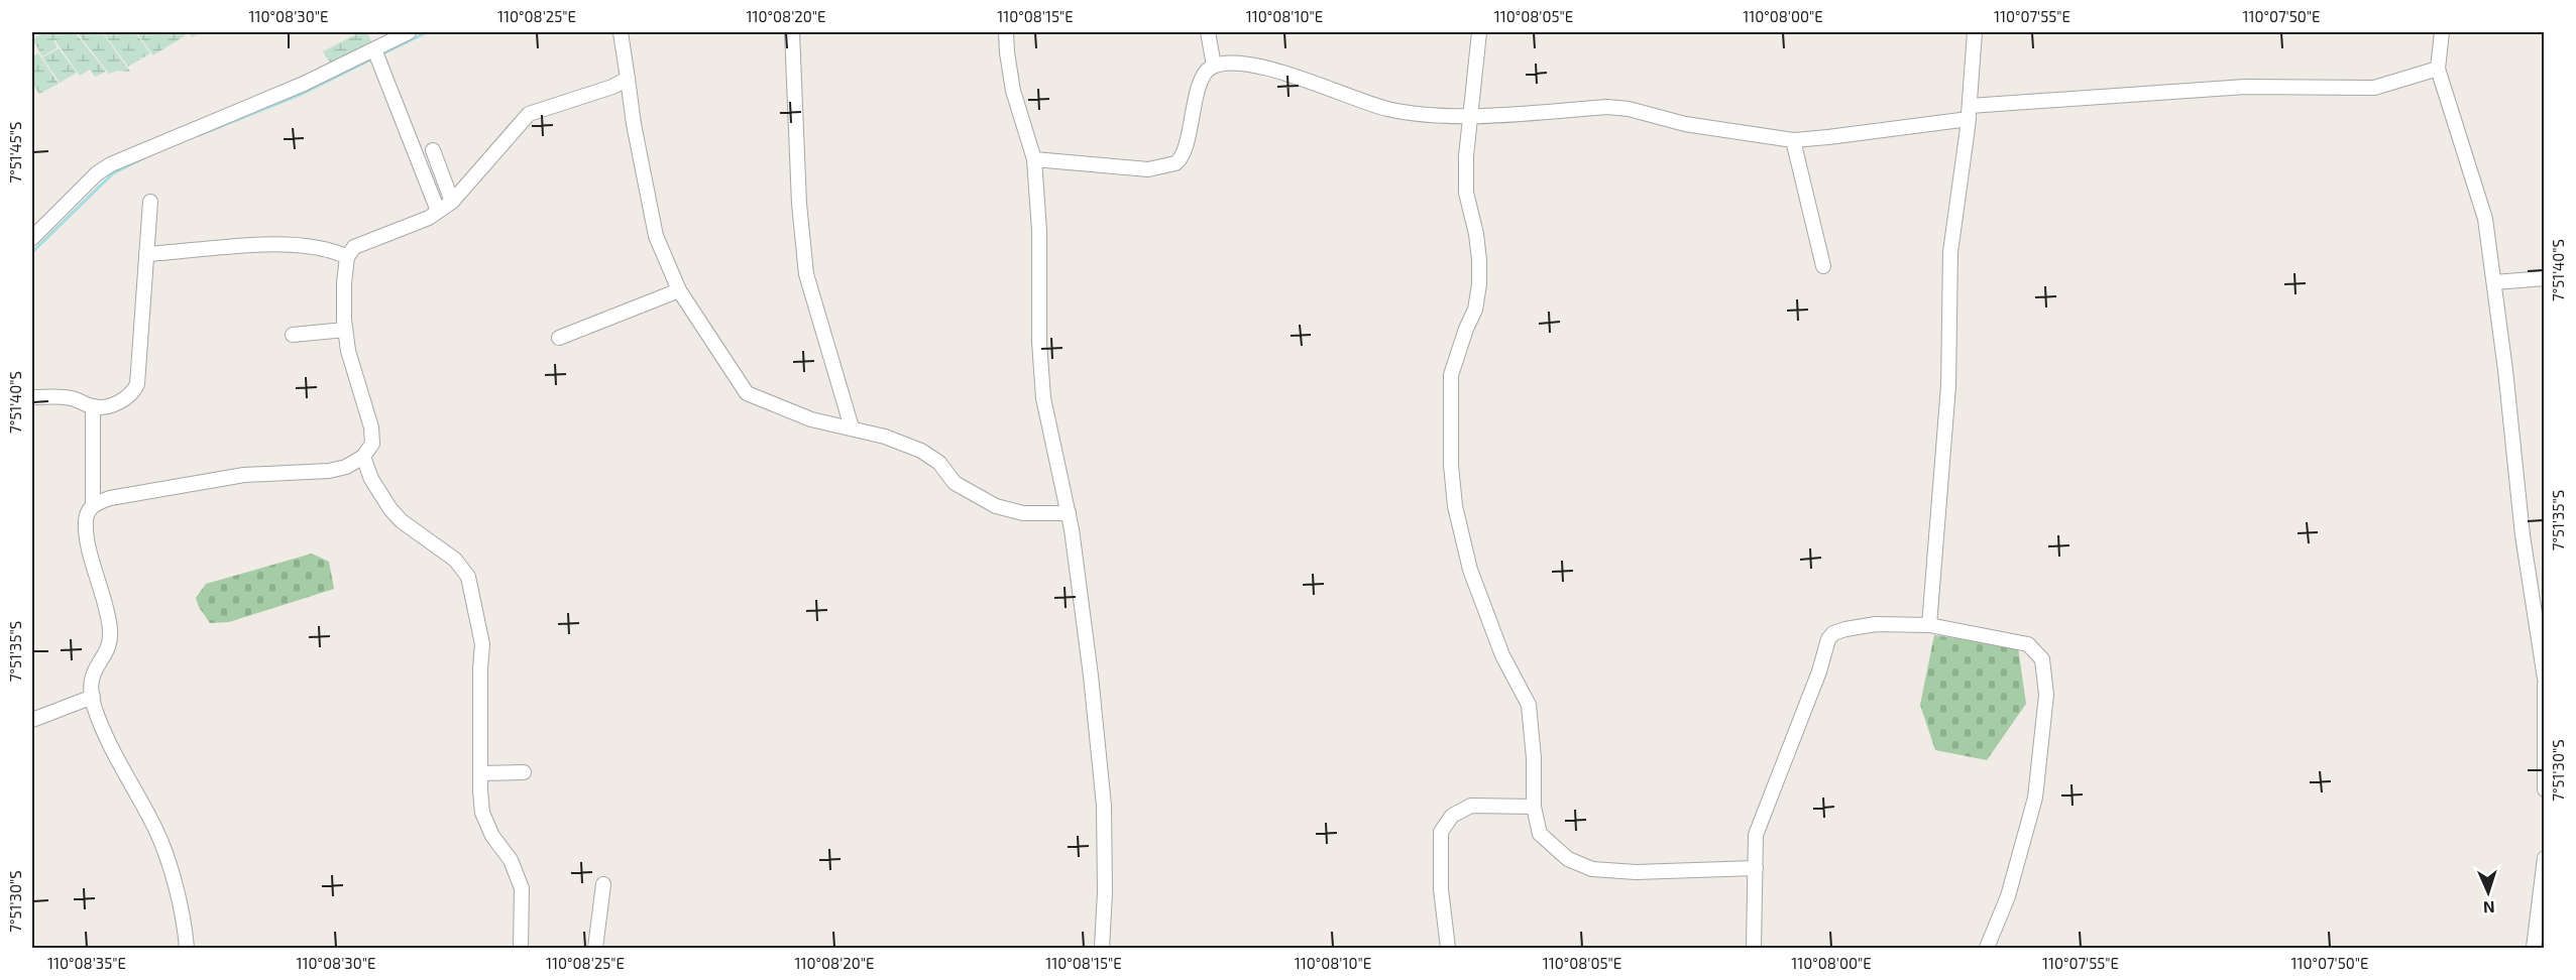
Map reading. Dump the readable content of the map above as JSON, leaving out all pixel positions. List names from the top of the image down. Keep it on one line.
{"north":"bottom","coordinates":["110°08'30\"E","110°08'25\"E","110°08'20\"E","110°08'15\"E","110°08'10\"E","110°08'05\"E","110°08'00\"E","110°07'55\"E","110°07'50\"E","7°51'45\"S","7°51'40\"S","7°51'35\"S","7°51'30\"S","110°08'35\"E"]}
